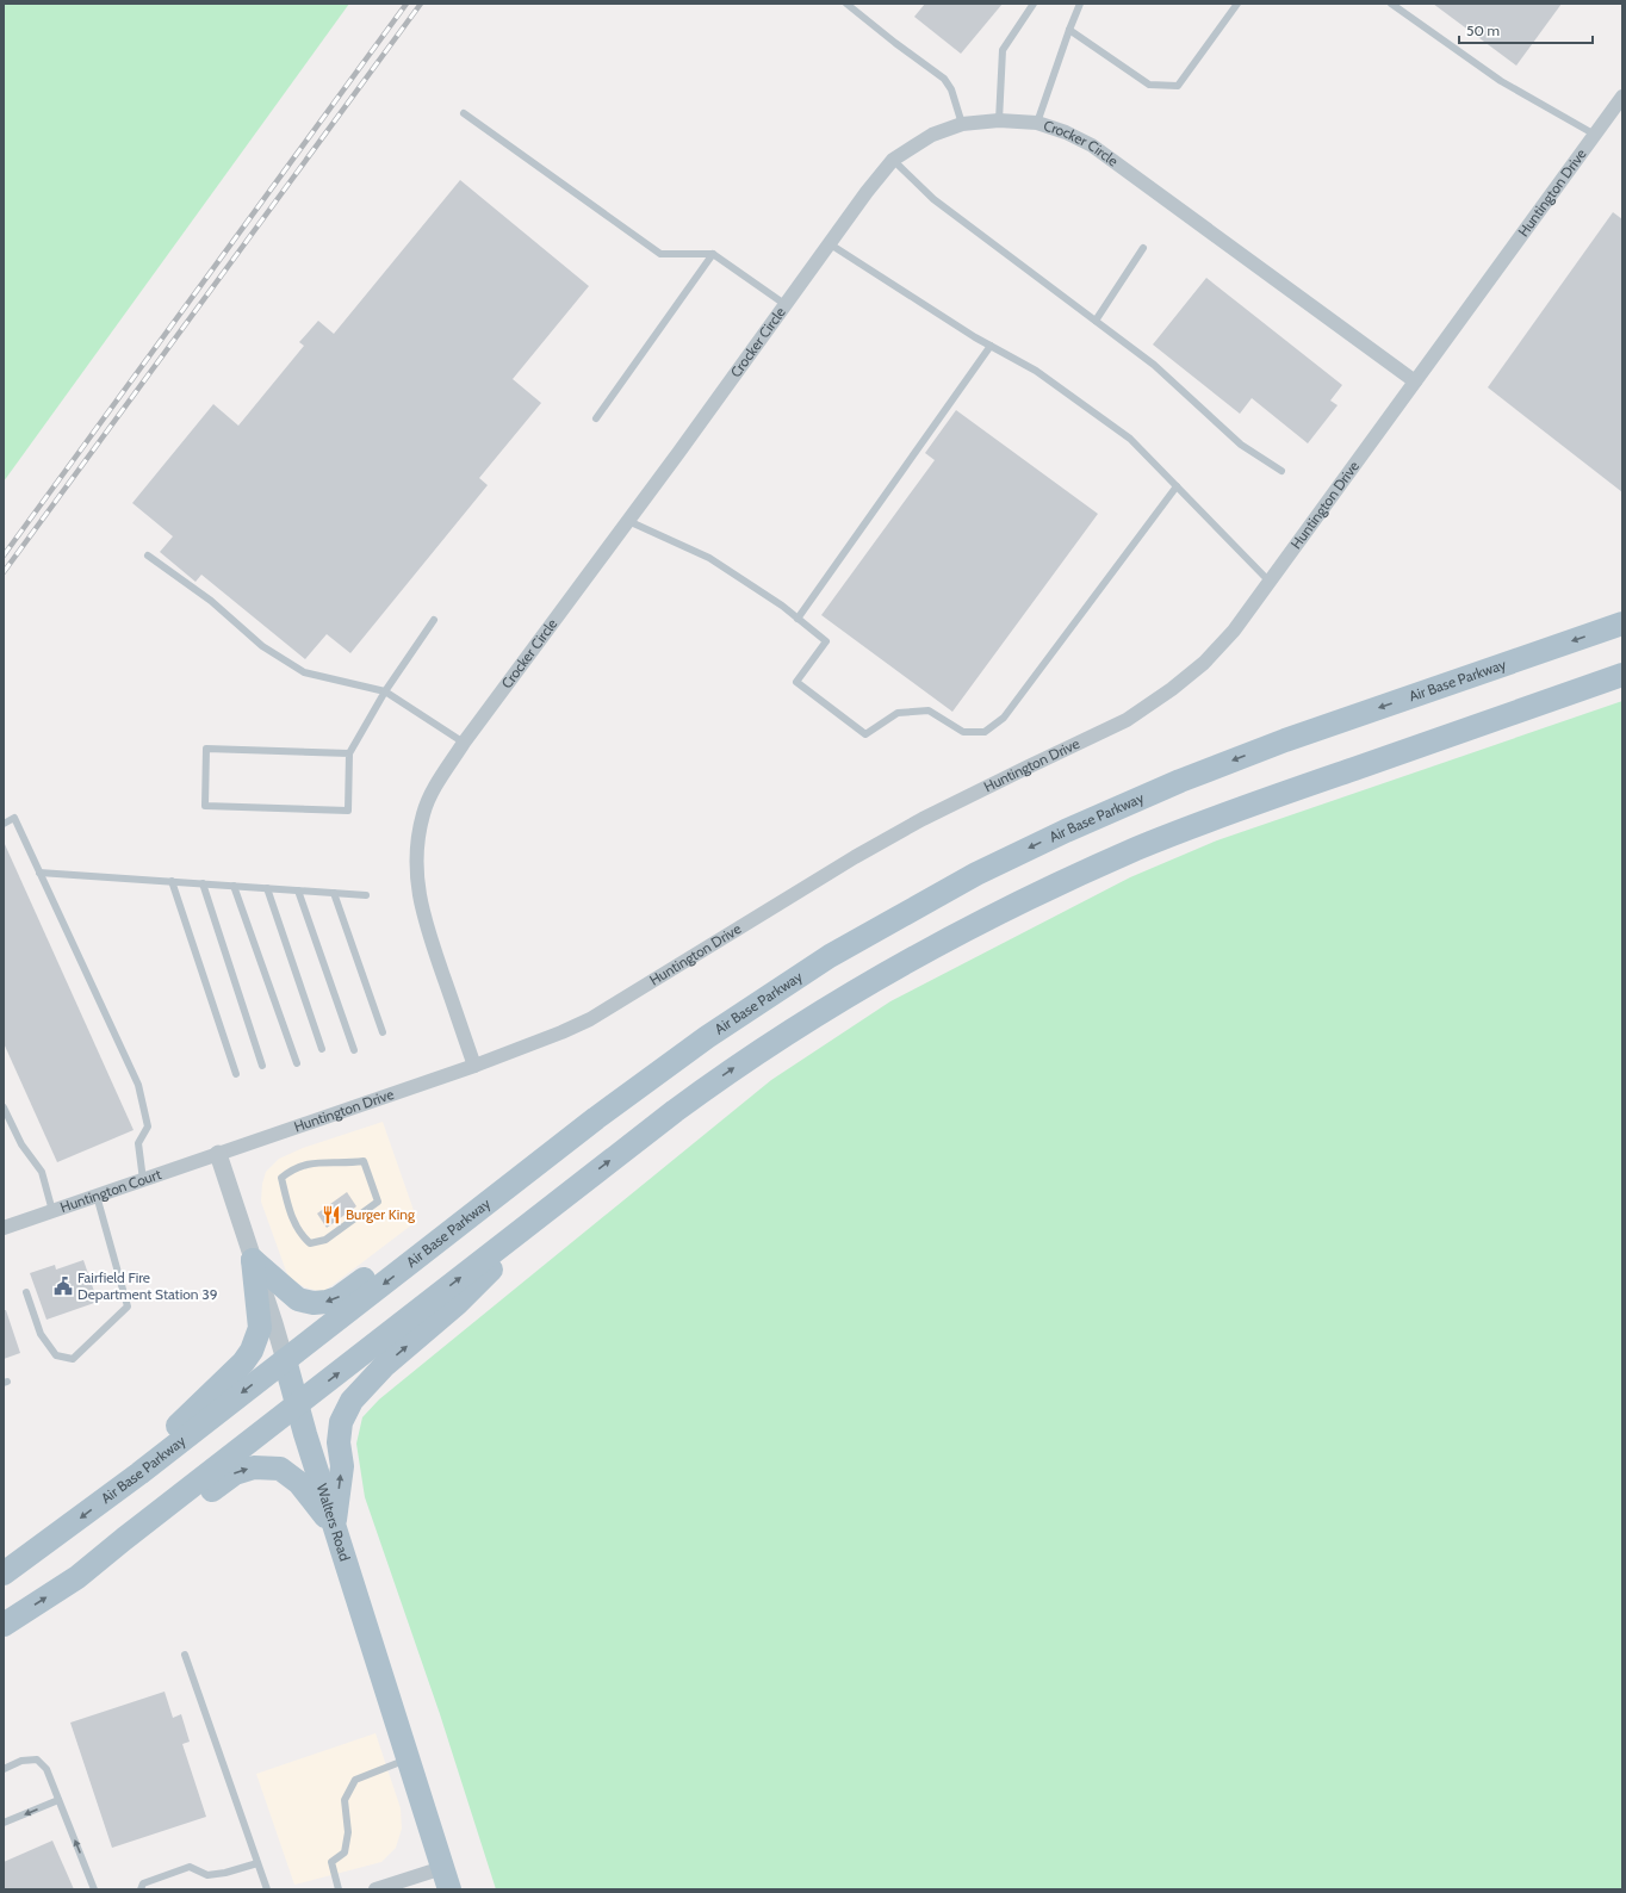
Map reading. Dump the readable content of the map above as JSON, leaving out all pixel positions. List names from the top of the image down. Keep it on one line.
{"streets":{"main road":["Air Base Parkway","Walters Road"],"street":["Crocker Circle","Huntington Drive","Huntington Court"]},"crossings":[["Crocker Circle","Huntington Drive"],["Huntington Drive","Huntington Court"],["Huntington Drive","Walters Road"],["Air Base Parkway","Walters Road"],["Huntington Court","Walters Road"]],"places":{"restaurant":["Burger King"],"public building":["Fairfield Fire Department Station 39"]},"scale_bar":"50 m"}
